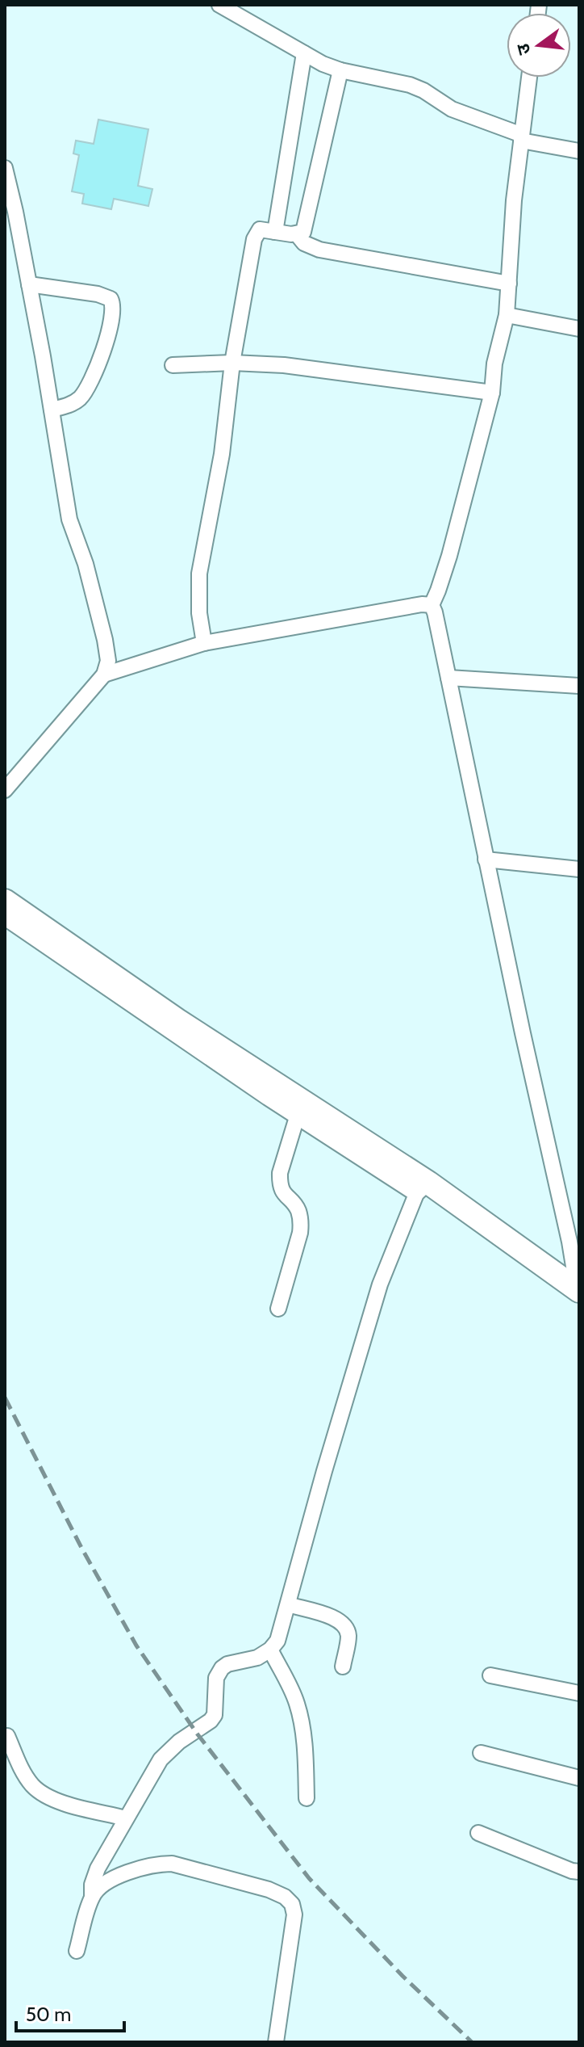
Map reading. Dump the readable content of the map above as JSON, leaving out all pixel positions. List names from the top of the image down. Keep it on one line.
{"scale_bar":"50 m","north":"left"}
